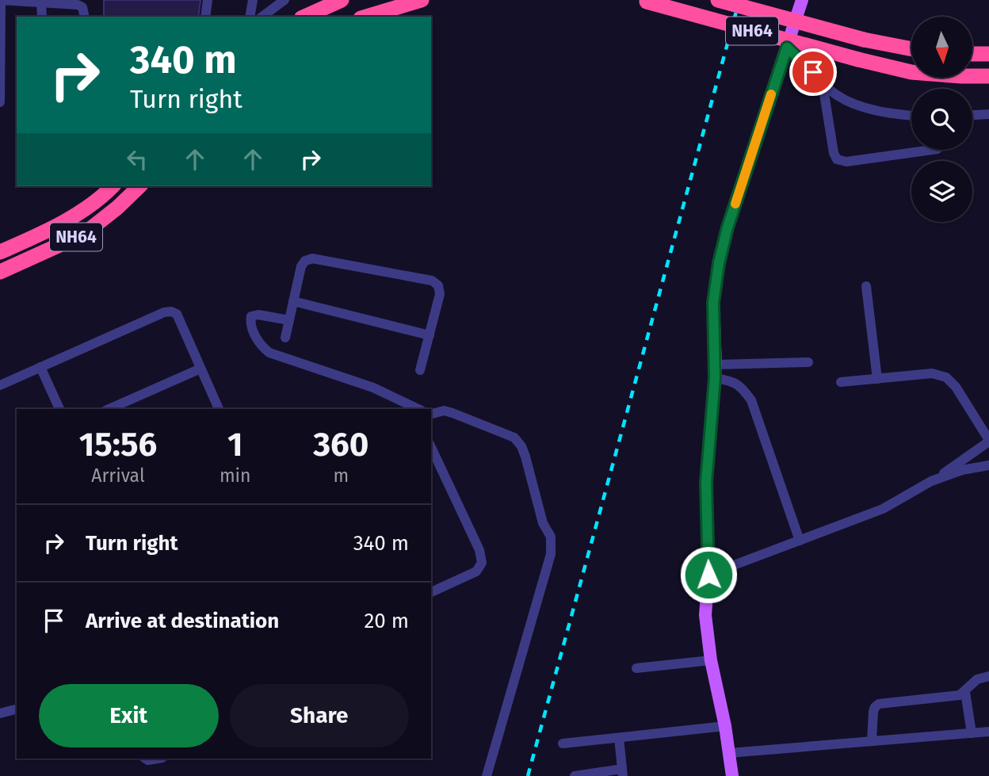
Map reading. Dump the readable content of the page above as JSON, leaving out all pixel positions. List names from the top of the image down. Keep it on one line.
{"streets":{"highway":["NH64"]},"north":"bottom","page":{"turn":["340 m","Turn right"],"eta":["15:56","Arrival","1","min","360","m"],"list":[{"name":"Turn right","value":"340 m"},{"name":"Arrive at destination","value":"20 m"}],"buttons":["Exit","Share"]}}
